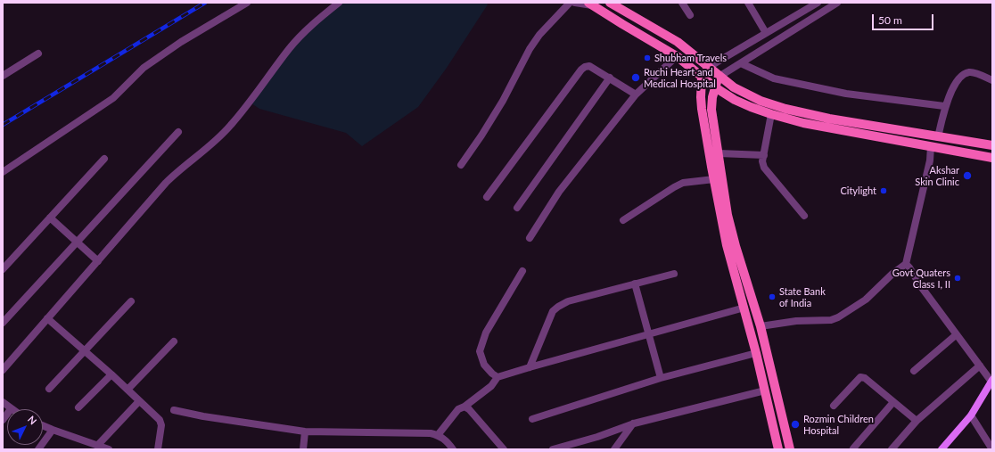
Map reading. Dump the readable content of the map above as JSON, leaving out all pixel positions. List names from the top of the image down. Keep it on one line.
{"places":["Shubham Travels","Ruchi Heart and Medical Hospital","Akshar Skin Clinic","Citylight","Govt Quaters Class I, II","State Bank of India","Rozmin Children Hospital"],"scale_bar":"50 m","north":"top right"}
